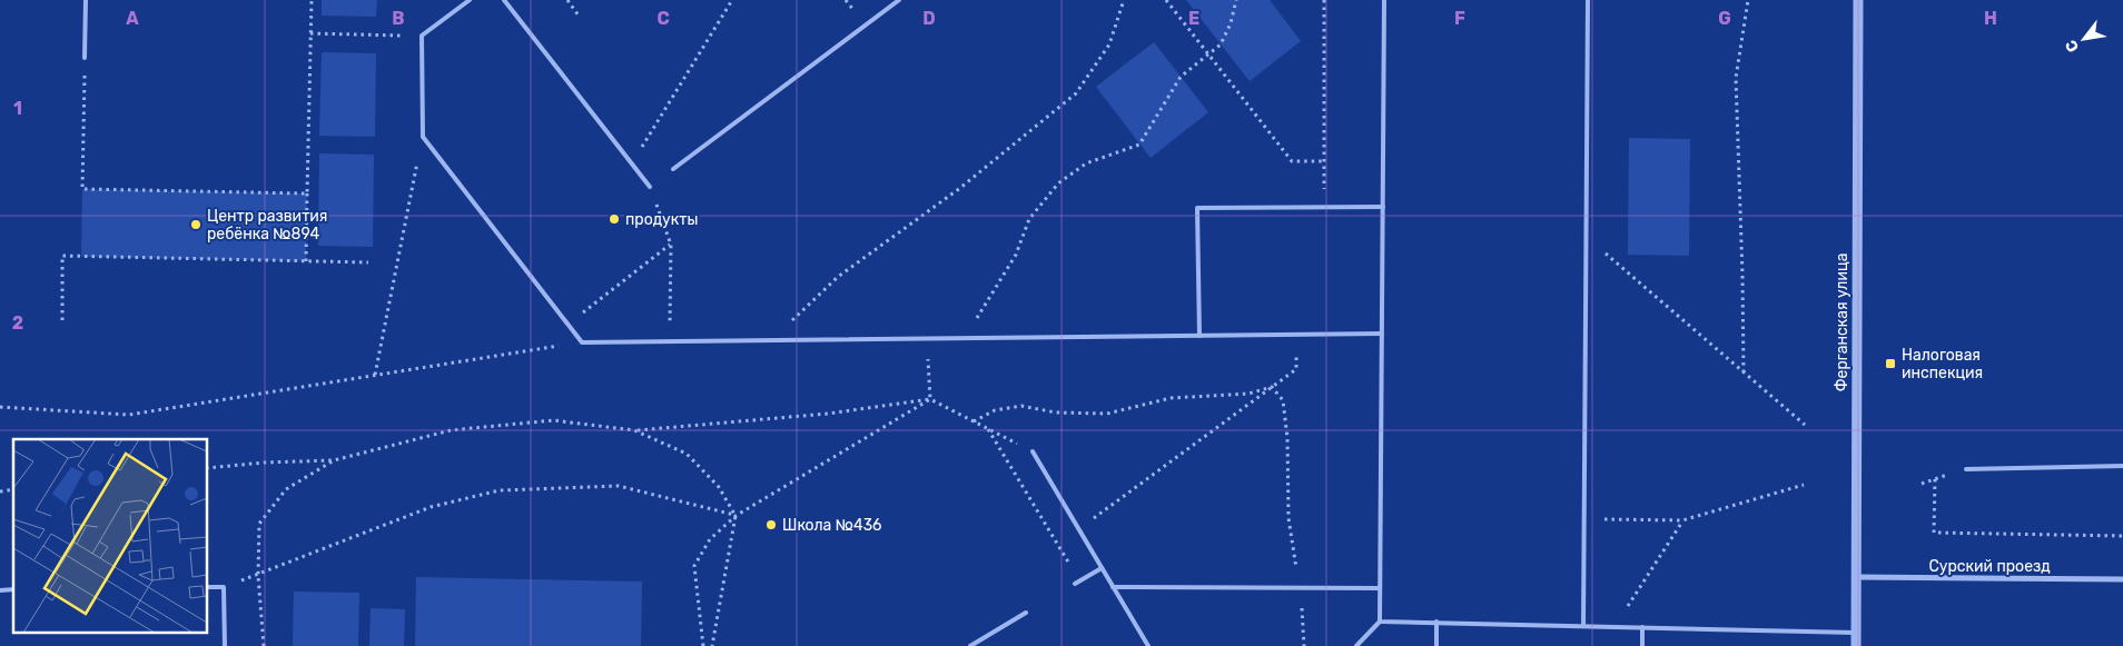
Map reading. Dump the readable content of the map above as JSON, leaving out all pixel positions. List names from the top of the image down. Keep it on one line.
{"streets":{"street":["Ферганская улица","Сурский проезд"]},"crossings":[["Ферганская улица","Сурский проезд"]],"places":{"other":["продукты","Центр развития ребёнка №894","Школа №436"],"transit":["Налоговая инспекция"]},"north":"bottom left","grid":{"columns":["A","B","C","D","E","F","G","H"],"rows":["1","2"]}}
